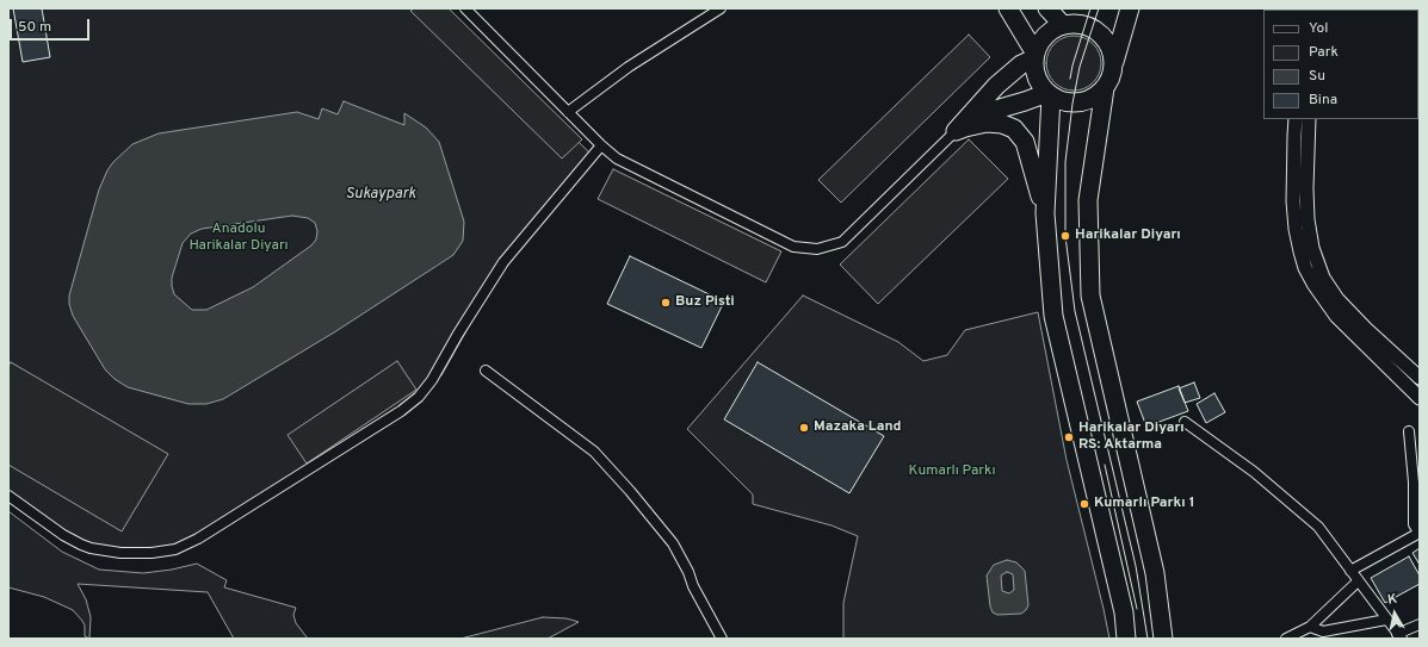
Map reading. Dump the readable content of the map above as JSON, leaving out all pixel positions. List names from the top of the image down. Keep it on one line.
{"water":["Sukaypark"],"parks":["Anadolu Harikalar Diyarı","Kumarlı Parkı"],"places":["Harikalar Diyarı","Buz Pisti","Mazaka Land","Harikalar Diyarı RS: Aktarma","Kumarlı Parkı 1"],"legend":["Yol","Park","Su","Bina"],"scale_bar":"50 m","north":"top"}
